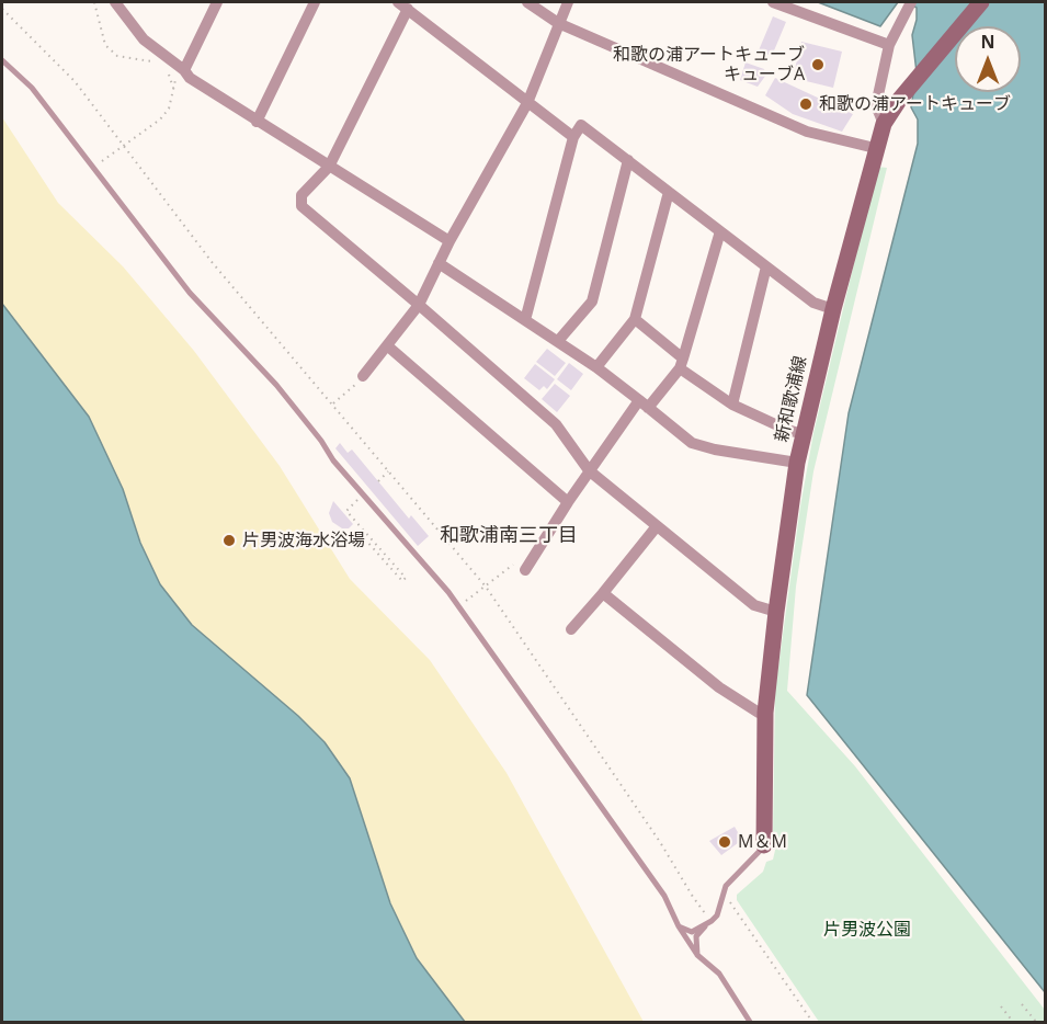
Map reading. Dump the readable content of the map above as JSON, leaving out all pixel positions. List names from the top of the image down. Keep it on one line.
{"streets":{"main road":["新和歌浦線"]},"districts":["和歌浦南三丁目"],"parks":["片男波公園"],"places":["和歌の浦アートキューブ キューブA","和歌の浦アートキューブ","片男波海水浴場","M＆M"],"north":"top"}
